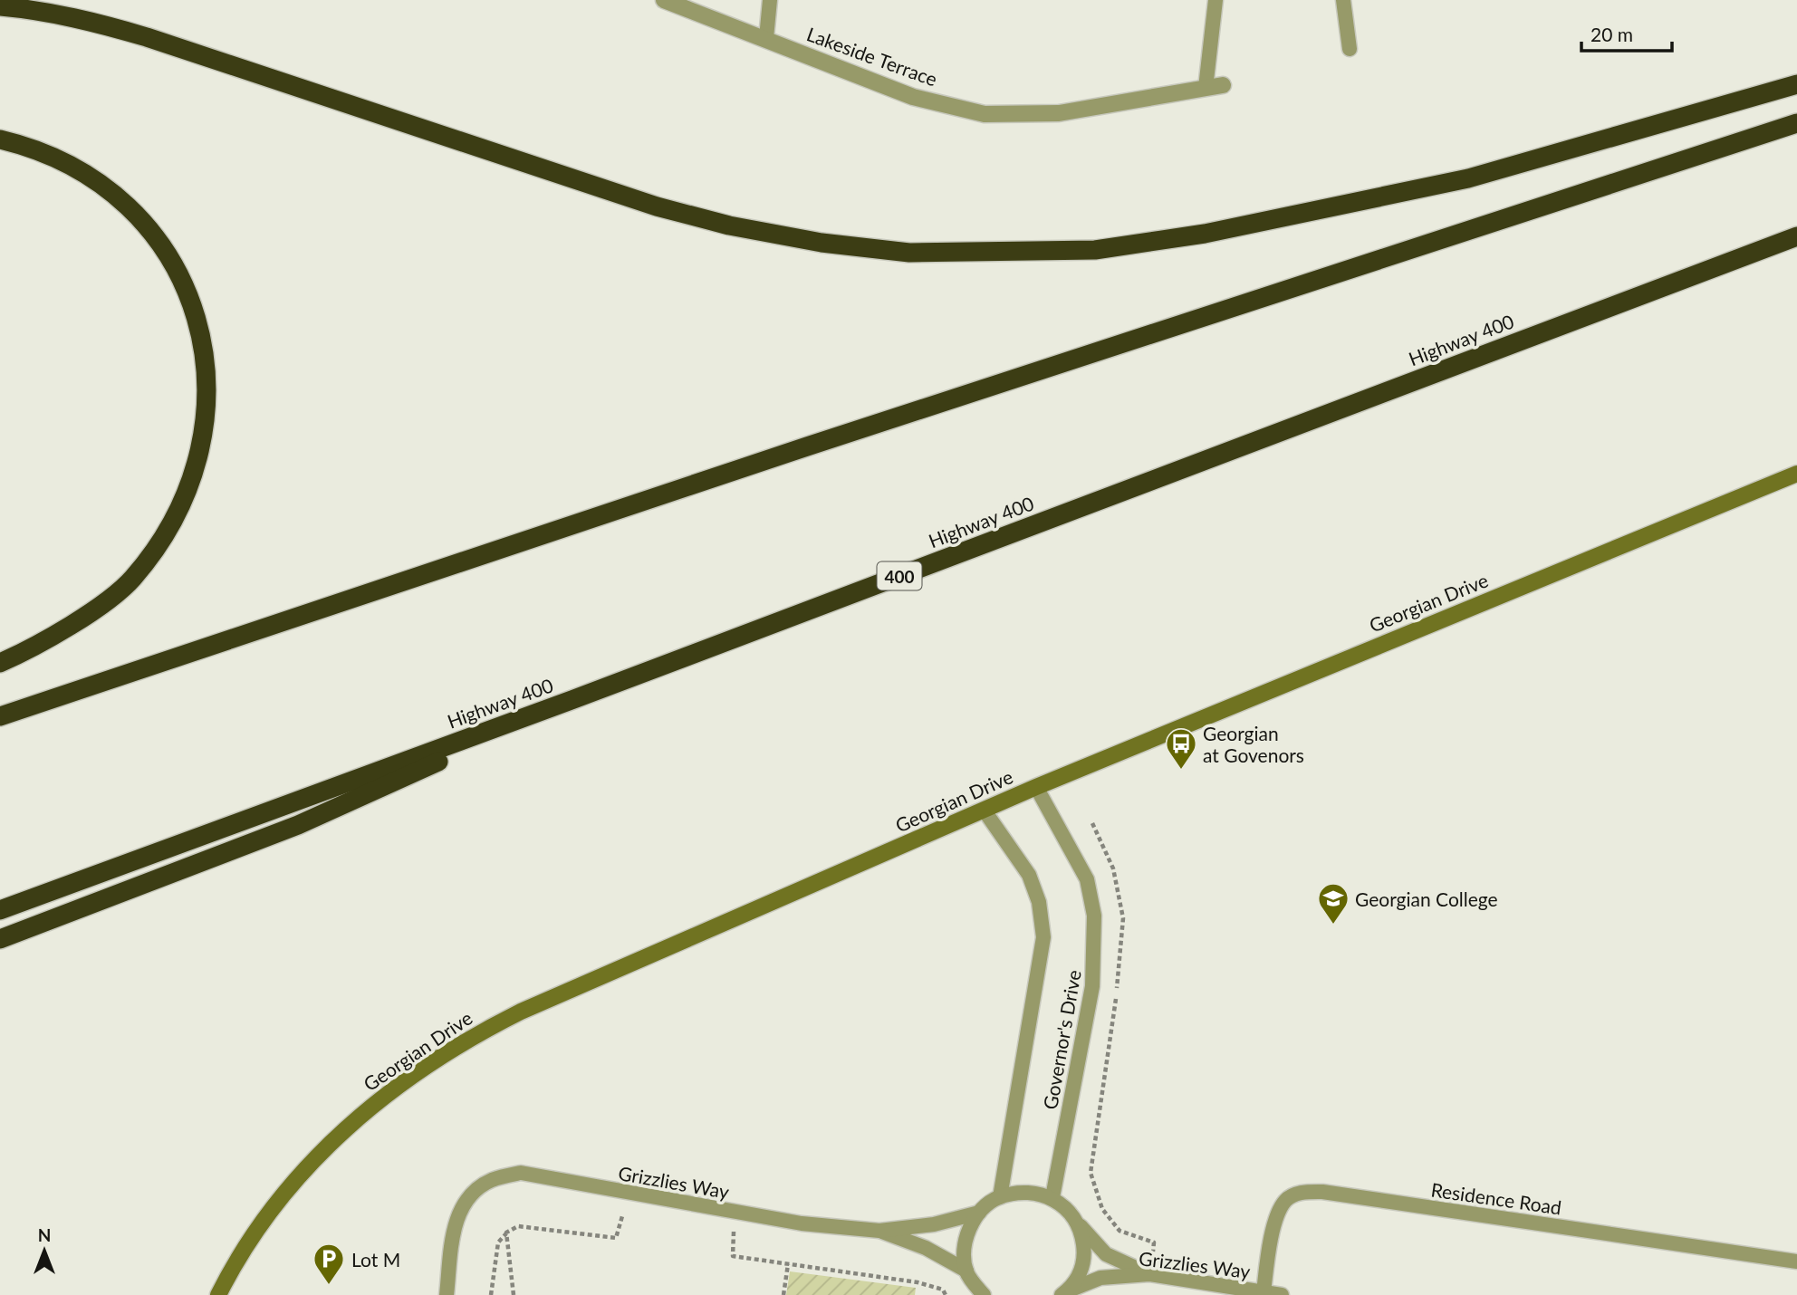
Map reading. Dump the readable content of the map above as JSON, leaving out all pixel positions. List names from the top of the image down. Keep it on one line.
{"streets":{"highway":["Highway 400","400"],"main road":["Georgian Drive"],"street":["Lakeside Terrace"],"lane":["Governor's Drive","Grizzlies Way","Residence Road"]},"crossings":[["Georgian Drive","Governor's Drive"],["Grizzlies Way","Residence Road"]],"places":{"bus stop":["Georgian at Govenors"],"school or university":["Georgian College"],"parking":["Lot M"]},"scale_bar":"20 m","north":"top"}
